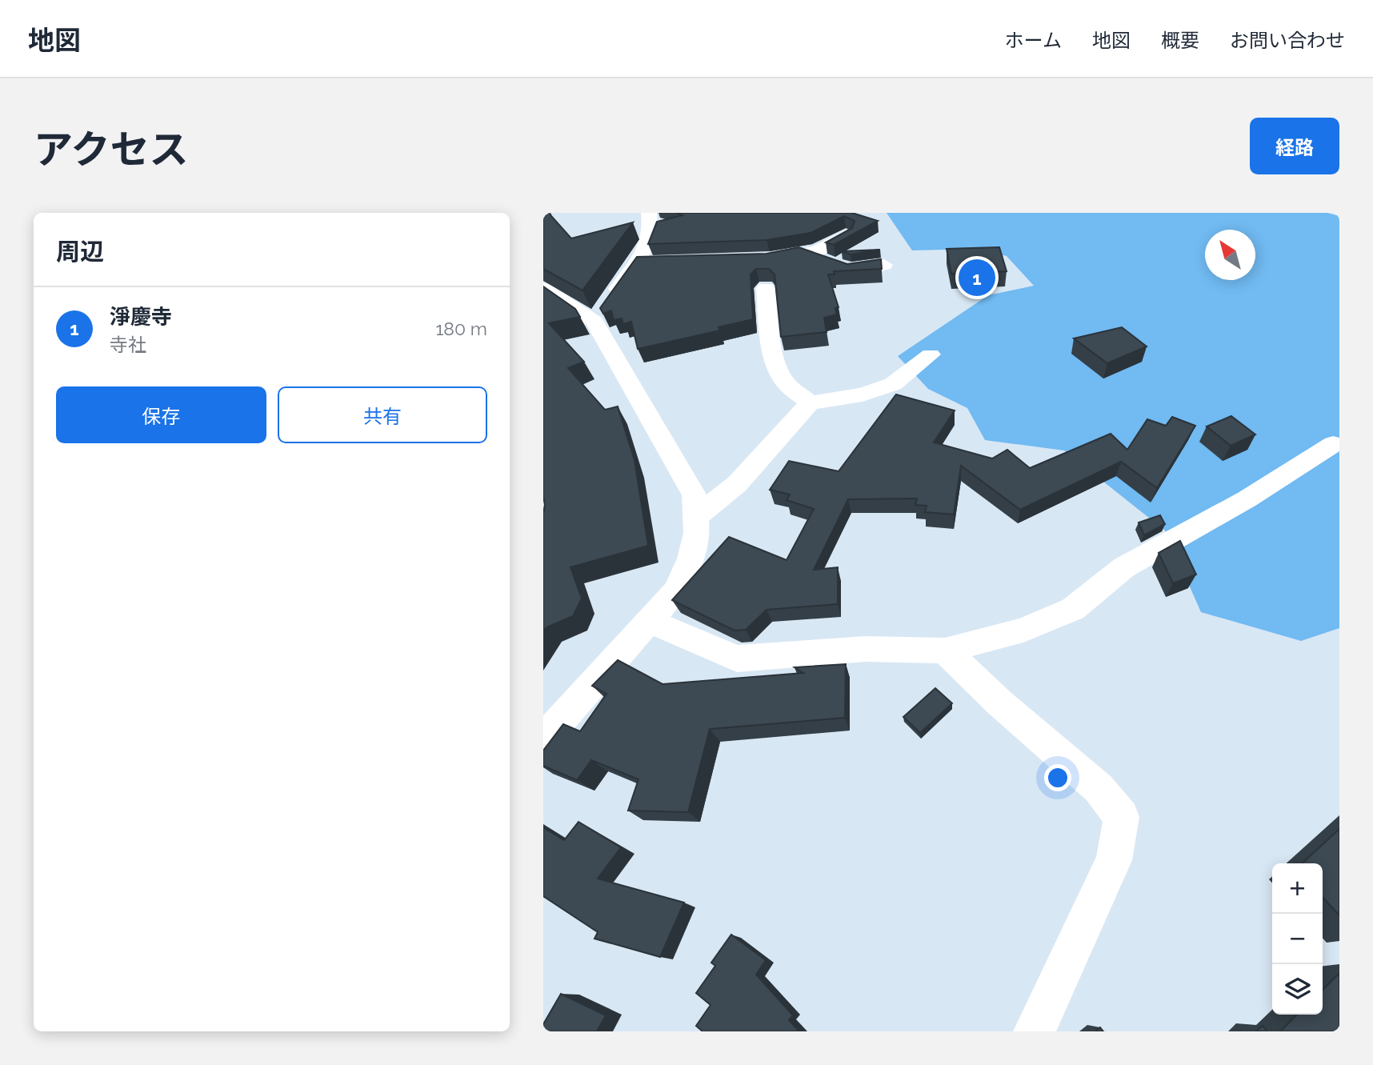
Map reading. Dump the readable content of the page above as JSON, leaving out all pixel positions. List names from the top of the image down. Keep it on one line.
{"north":"top left","page":{"header":"地図","nav":["ホーム","地図","概要","お問い合わせ"],"title":"アクセス","buttons":["経路",["保存","共有"]],"heading":"周辺","pins":"1","list":[{"mark":"1","name":"淨慶寺","note":"寺社","value":"180 m"}],"map_buttons":["+","−"]}}
